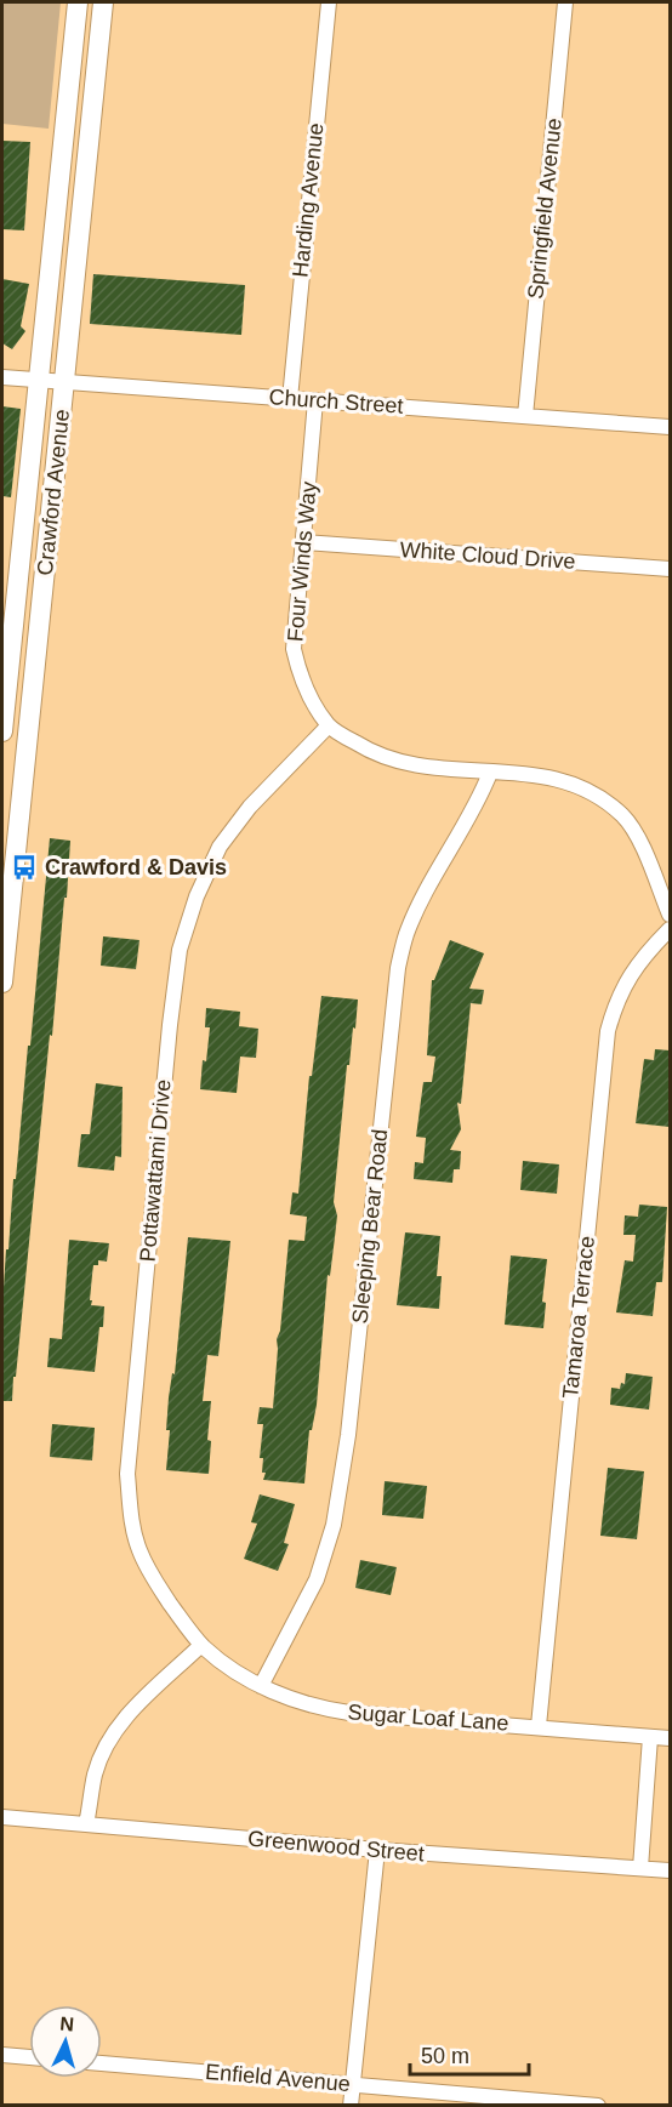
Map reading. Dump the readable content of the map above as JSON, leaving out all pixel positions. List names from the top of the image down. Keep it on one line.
{"streets":{"main road":["Crawford Avenue"],"street":["Harding Avenue","Springfield Avenue","Church Street","White Cloud Drive","Four Winds Way","Pottawattami Drive","Sleeping Bear Road","Tamaroa Terrace","Sugar Loaf Lane","Greenwood Street","Enfield Avenue"]},"crossings":[["Harding Avenue","Church Street"],["Springfield Avenue","Church Street"],["Church Street","Crawford Avenue"],["Church Street","Four Winds Way"],["White Cloud Drive","Four Winds Way"],["Four Winds Way","Pottawattami Drive"],["Four Winds Way","Sleeping Bear Road"],["Pottawattami Drive","Sugar Loaf Lane"],["Sleeping Bear Road","Sugar Loaf Lane"],["Tamaroa Terrace","Sugar Loaf Lane"]],"places":{"bus stop":["Crawford & Davis"]},"scale_bar":"50 m","north":"top"}
